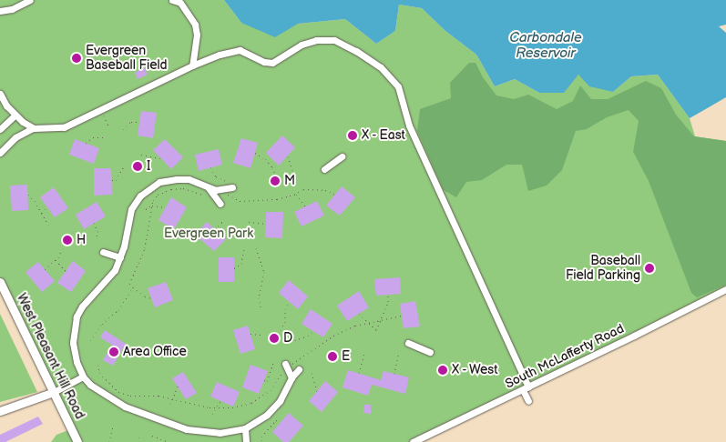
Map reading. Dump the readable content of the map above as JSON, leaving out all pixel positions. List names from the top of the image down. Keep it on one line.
{"streets":{"street":["West Pleasant Hill Road","South McLafferty Road"]},"water":["Carbondale Reservoir"],"parks":["Evergreen Park"],"places":["Evergreen Baseball Field","X - East","I","M","H","Baseball Field Parking","D","Area Office","E","X - West"]}
